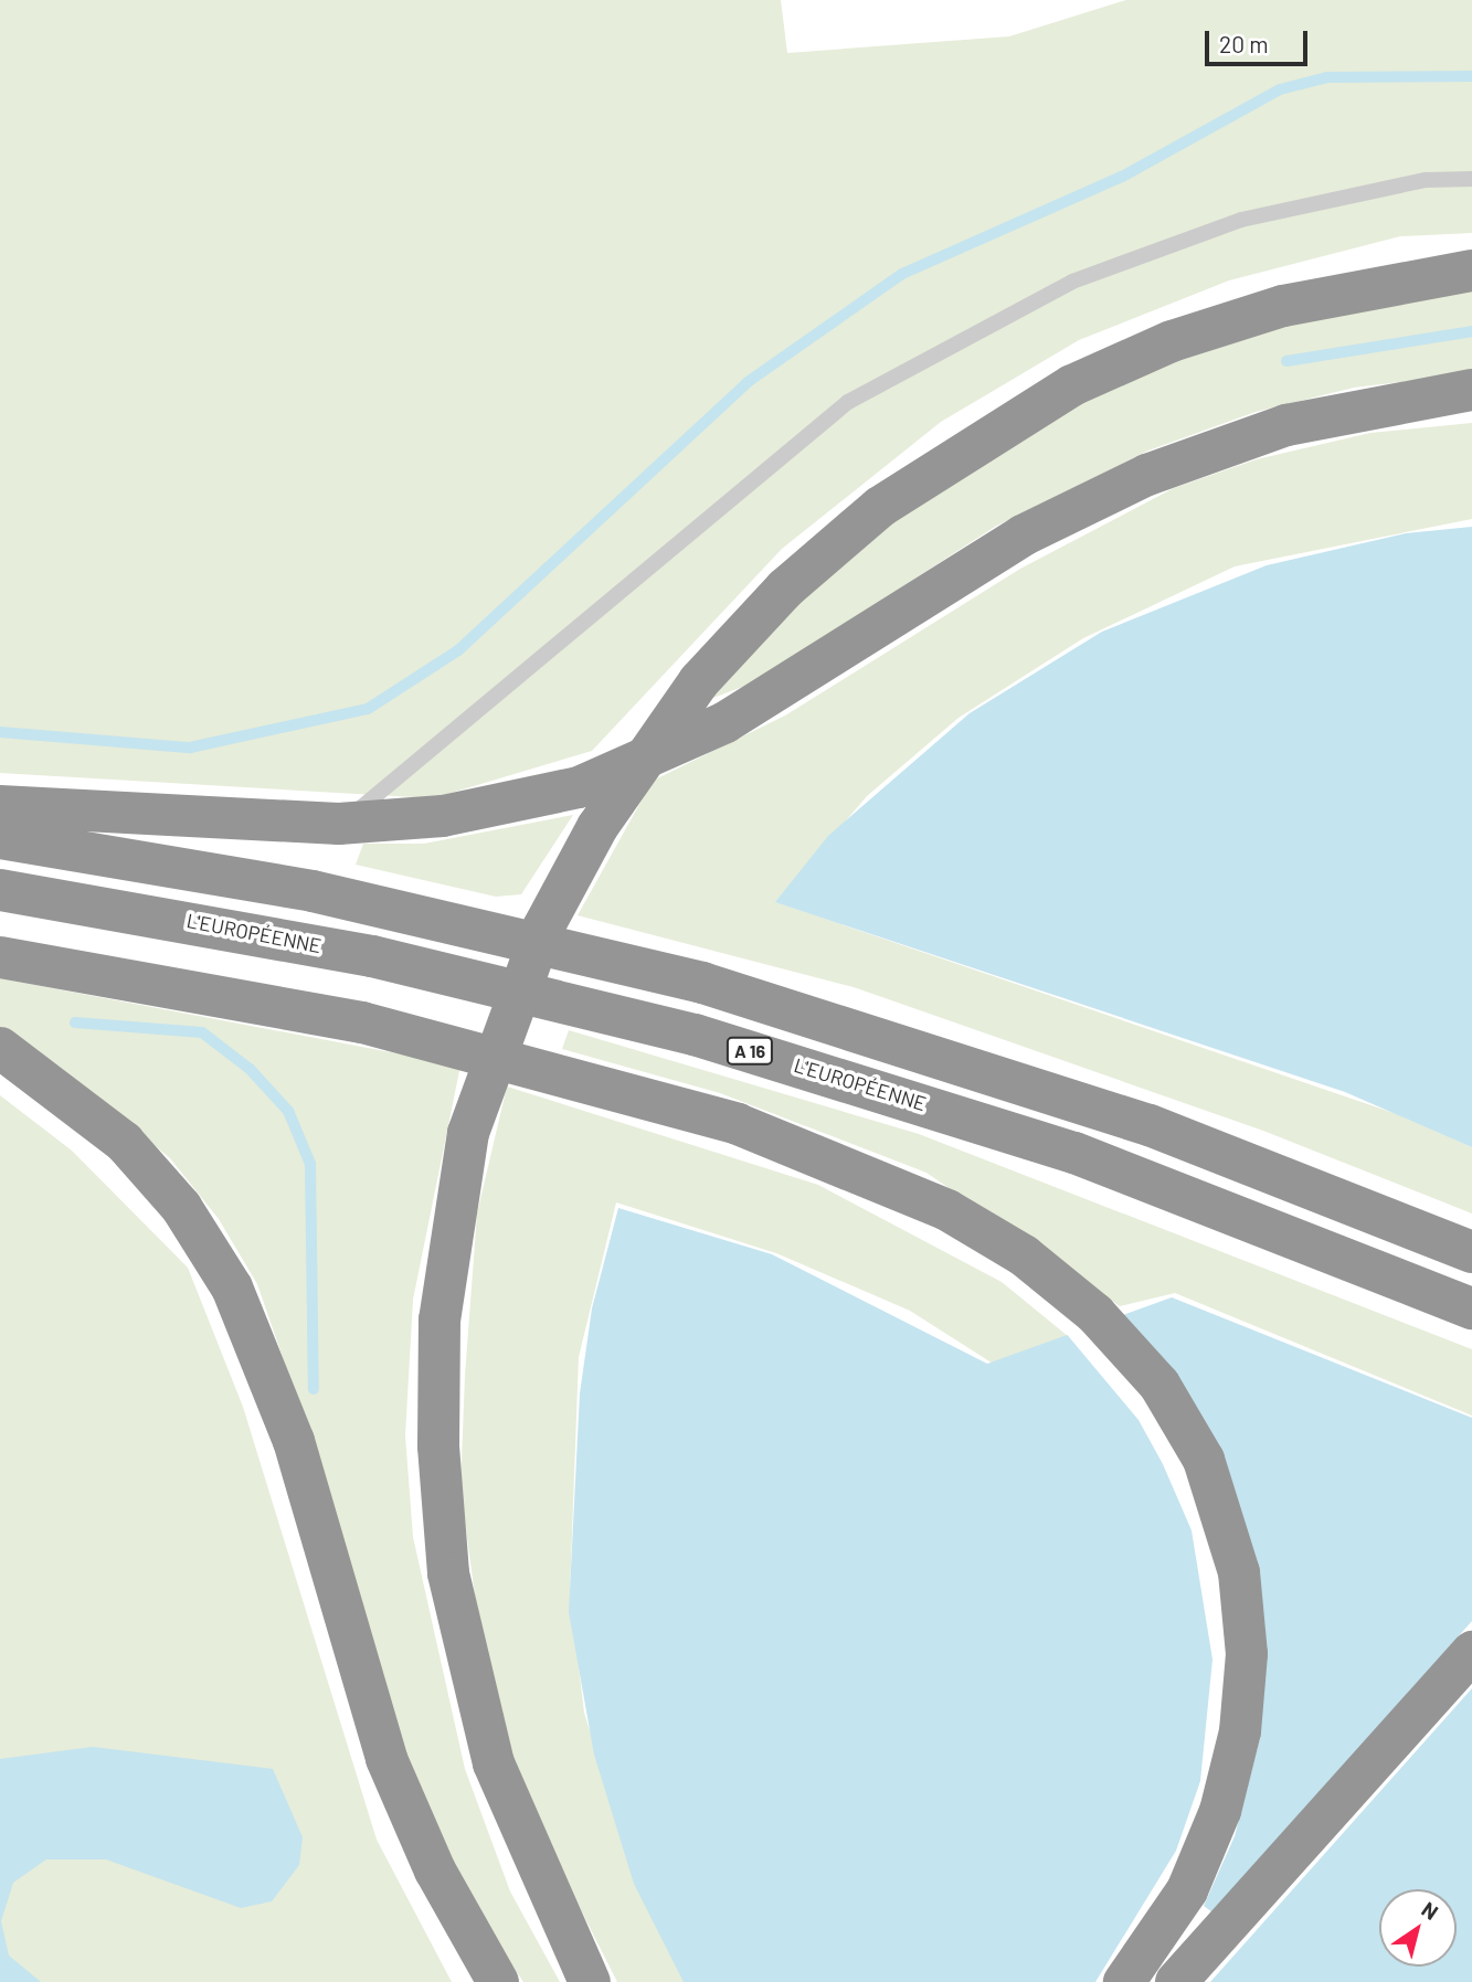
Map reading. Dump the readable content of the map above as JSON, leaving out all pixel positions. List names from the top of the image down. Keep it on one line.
{"streets":{"highway":["L'EUROPÉENNE","A 16"]},"scale_bar":"20 m","north":"top right"}
